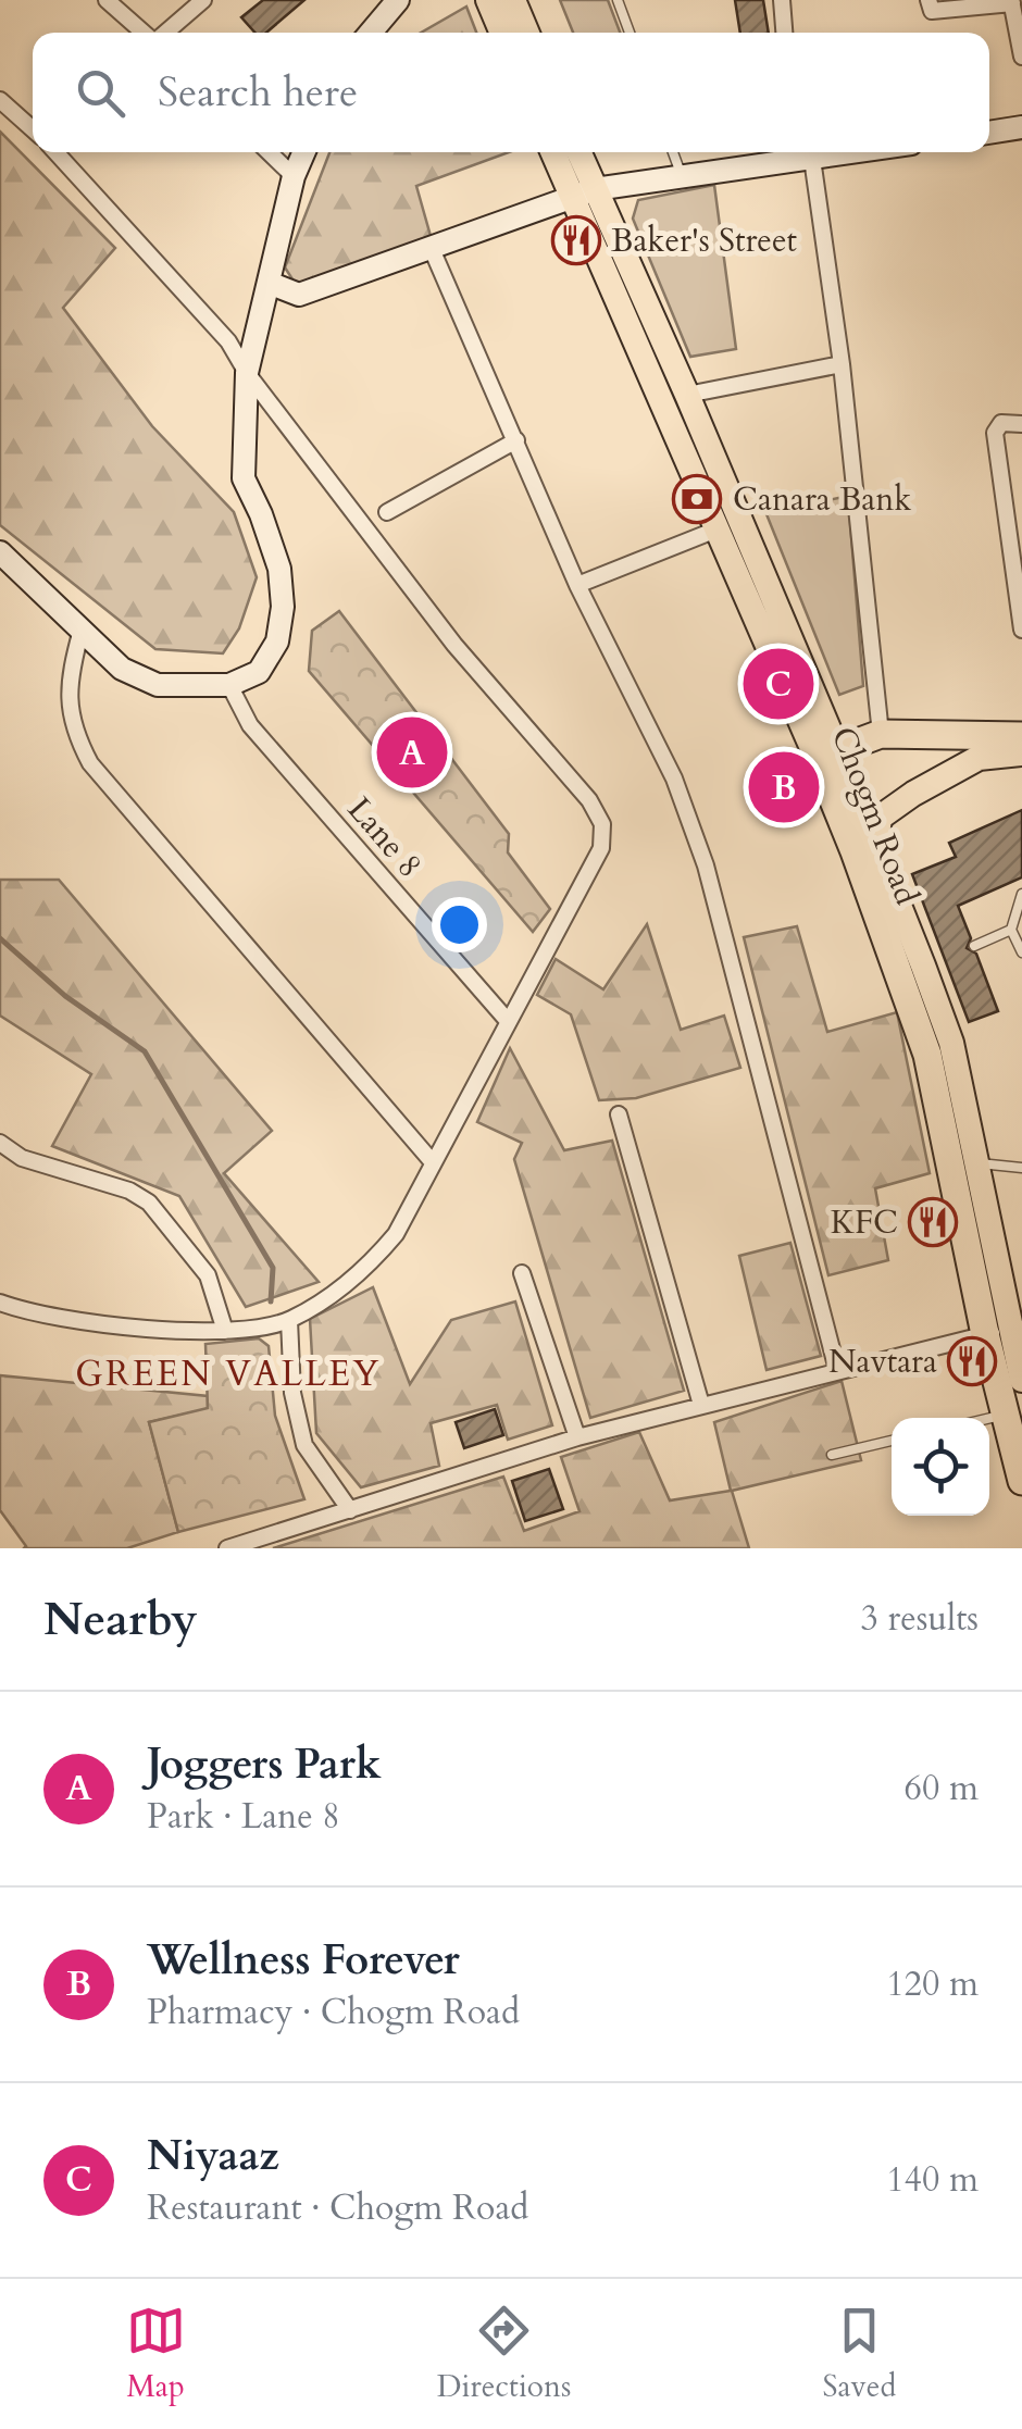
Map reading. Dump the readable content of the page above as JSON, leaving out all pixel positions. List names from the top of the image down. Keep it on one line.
{"streets":{"highway":["Chogm Road"],"street":["Lane 8"]},"districts":["GREEN VALLEY"],"places":{"restaurant":["Baker's Street","KFC","Navtara"],"bank":["Canara Bank"]},"page":{"search":"Search here","pins":["C","A","B"],"heading":["Nearby","3 results"],"list":[{"mark":"A","name":"Joggers Park","note":"Park · Lane 8","value":"60 m"},{"mark":"B","name":"Wellness Forever","note":"Pharmacy · Chogm Road","value":"120 m"},{"mark":"C","name":"Niyaaz","note":"Restaurant · Chogm Road","value":"140 m"}],"nav":["Map","Directions","Saved"]}}
